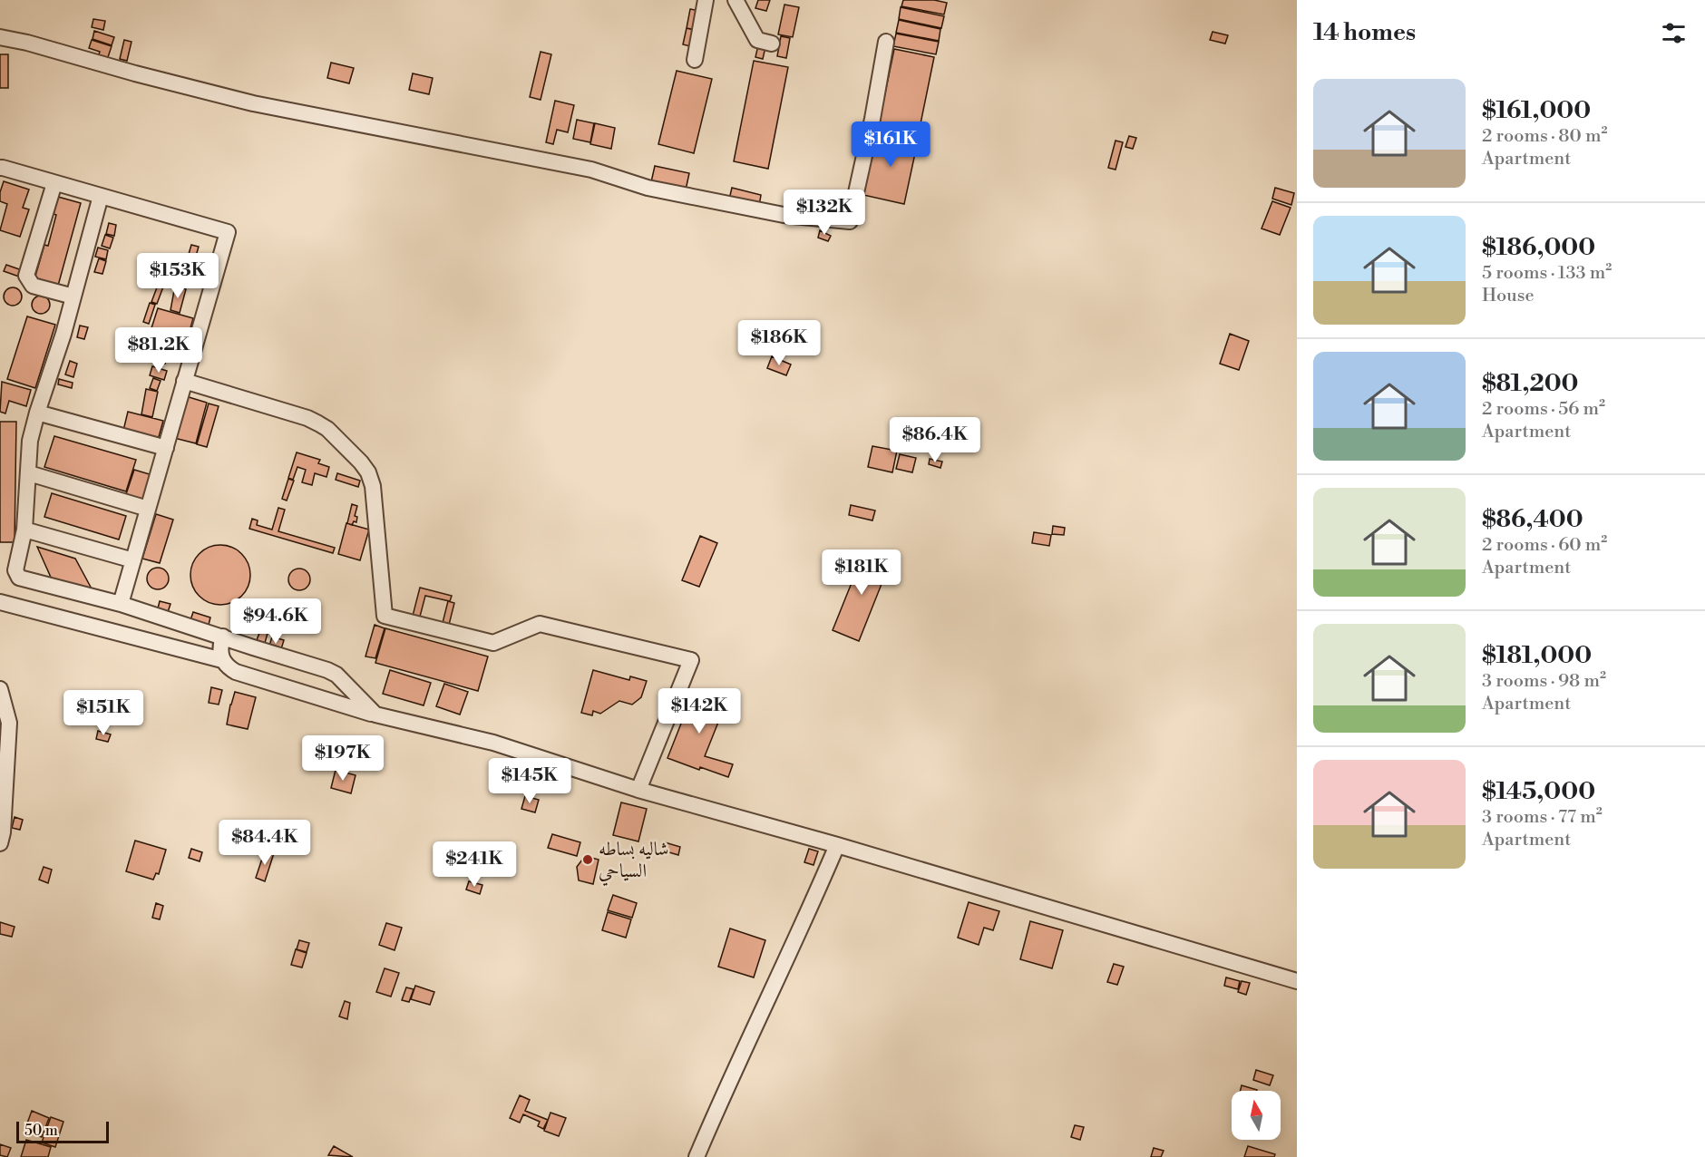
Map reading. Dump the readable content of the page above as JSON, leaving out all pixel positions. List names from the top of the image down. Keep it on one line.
{"places":["شاليه بساطه السياحي"],"scale_bar":"50 m","north":"top","page":{"heading":"14 homes","list":[{"name":"$161,000","note":"2 rooms · 80 m² · Apartment"},{"name":"$186,000","note":"5 rooms · 133 m² · House"},{"name":"$81,200","note":"2 rooms · 56 m² · Apartment"},{"name":"$86,400","note":"2 rooms · 60 m² · Apartment"},{"name":"$181,000","note":"3 rooms · 98 m² · Apartment"},{"name":"$145,000","note":"3 rooms · 77 m² · Apartment"}],"price":["$161K","$132K","$153K","$186K","$81.2K","$86.4K","$181K","$94.6K","$142K","$151K","$197K","$145K","$84.4K","$241K"],"scale":"50 m"}}
